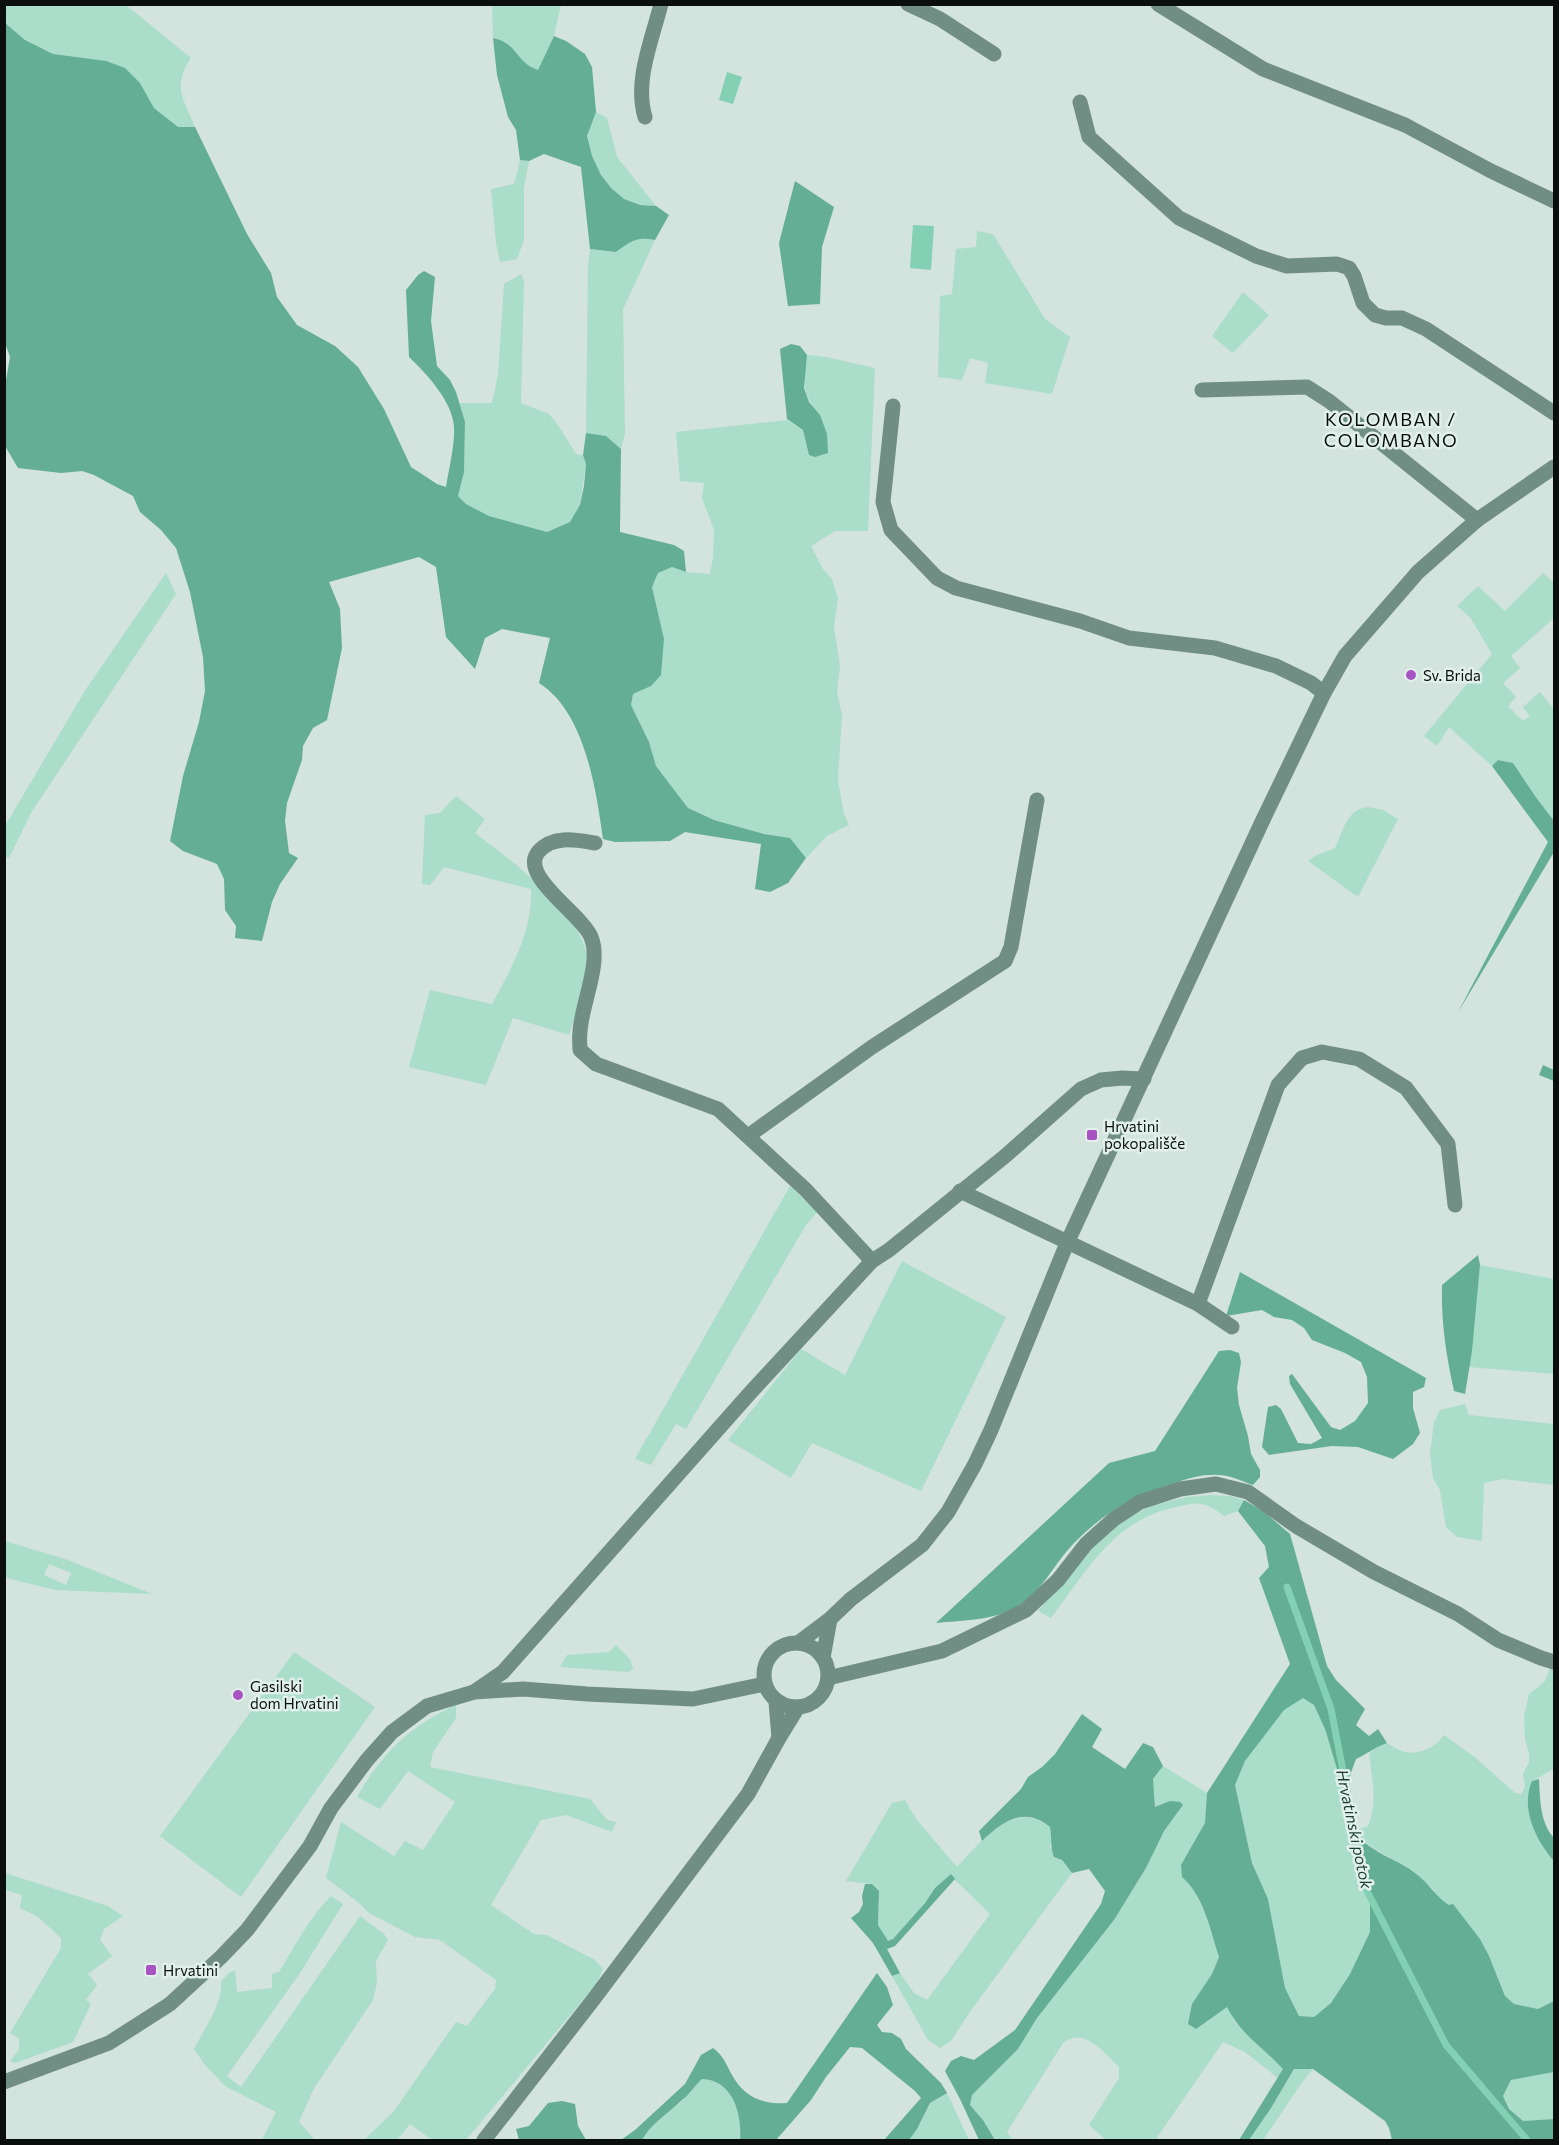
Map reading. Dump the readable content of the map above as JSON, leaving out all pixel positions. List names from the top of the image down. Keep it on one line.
{"districts":["KOLOMBAN / COLOMBANO"],"water":["Hrvatinski potok"],"places":{"other":["Sv. Brida","Gasilski dom Hrvatini"],"transit":["Hrvatini pokopališče","Hrvatini"]}}
